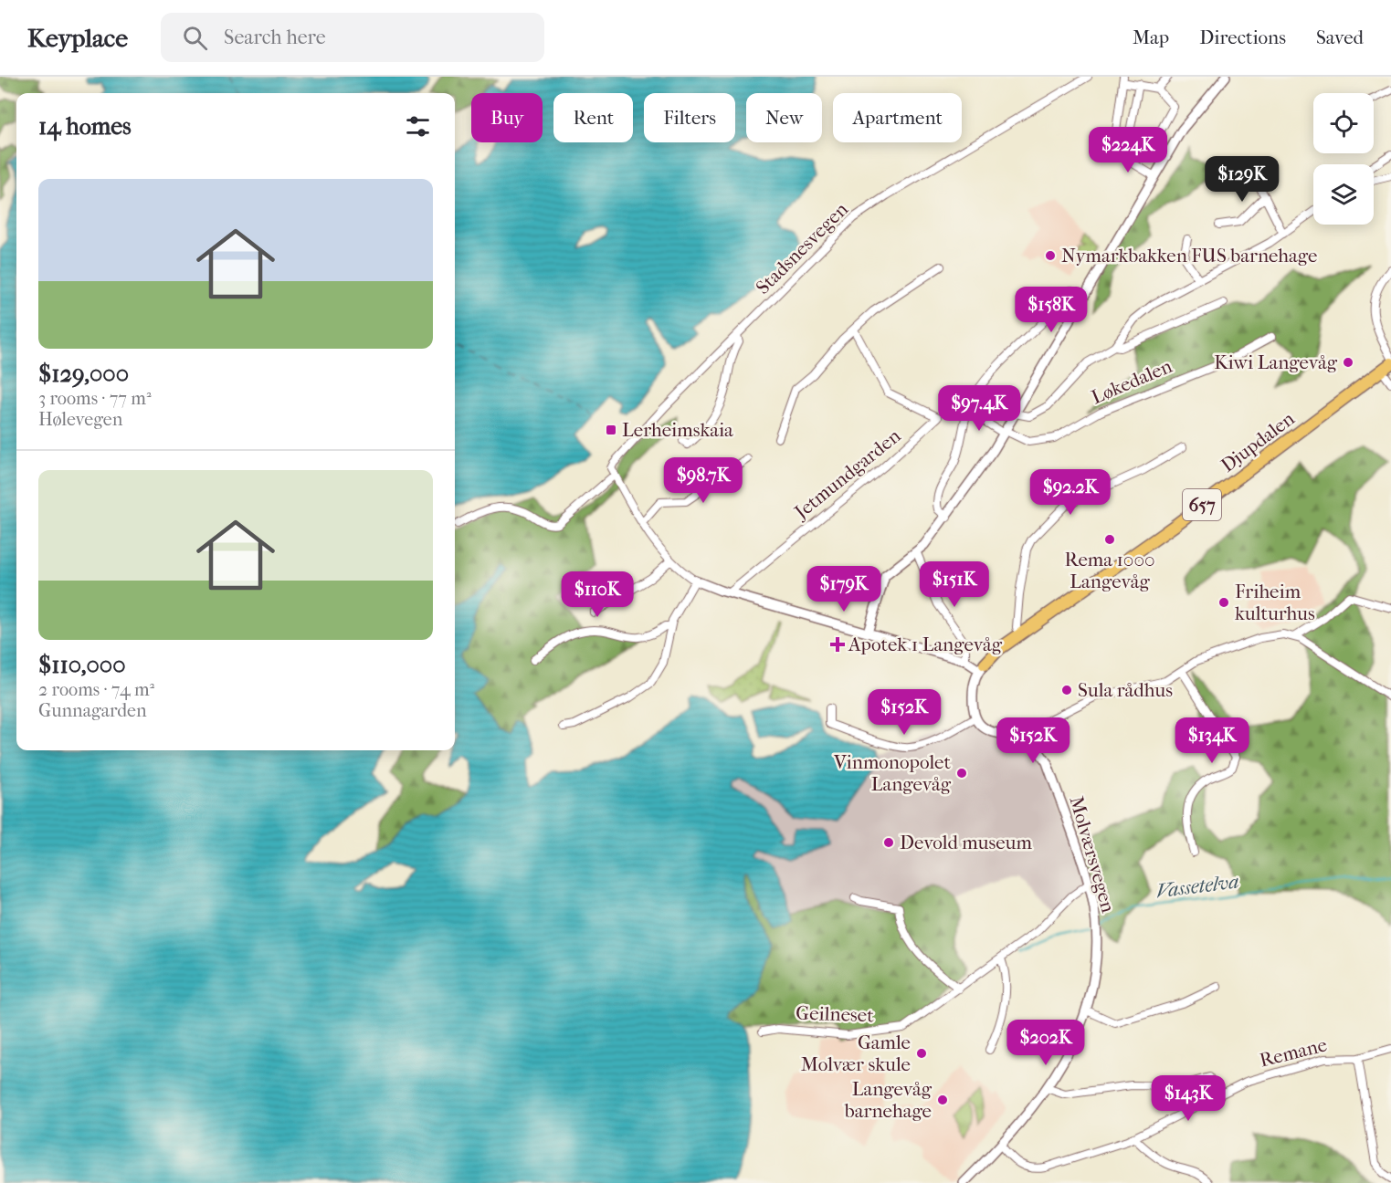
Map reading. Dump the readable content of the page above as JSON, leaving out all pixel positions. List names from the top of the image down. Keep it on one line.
{"streets":{"main road":["Djupdalen","657"],"street":["Stadsnesvegen","Løkedalen","Jetmundgarden","Molværsvegen","Geilneset","Remane"]},"crossings":[["Molværsvegen","Geilneset"],["Molværsvegen","Remane"]],"water":["Vassetelva"],"places":{"other":["Nymarkbakken FUS barnehage","Kiwi Langevåg","Rema 1000 Langevåg","Friheim kulturhus","Sula rådhus","Vinmonopolet Langevåg","Devold museum","Gamle Molvær skule","Langevåg barnehage"],"transit":["Lerheimskaia"],"health":["Apotek 1 Langevåg"]},"page":{"header":"Keyplace","search":"Search here","nav":["Map","Directions","Saved"],"chip":["Buy","Rent","Filters","New","Apartment"],"heading":"14 homes","price":["$224K","$129K","$158K","$97.4K","$98.7K","$92.2K","$151K","$179K","$110K","$152K","$152K","$134K","$202K","$143K"],"list":[{"name":"$129,000","note":"3 rooms · 77 m² · Hølevegen"},{"name":"$110,000","note":"2 rooms · 74 m² · Gunnagarden"}]}}
